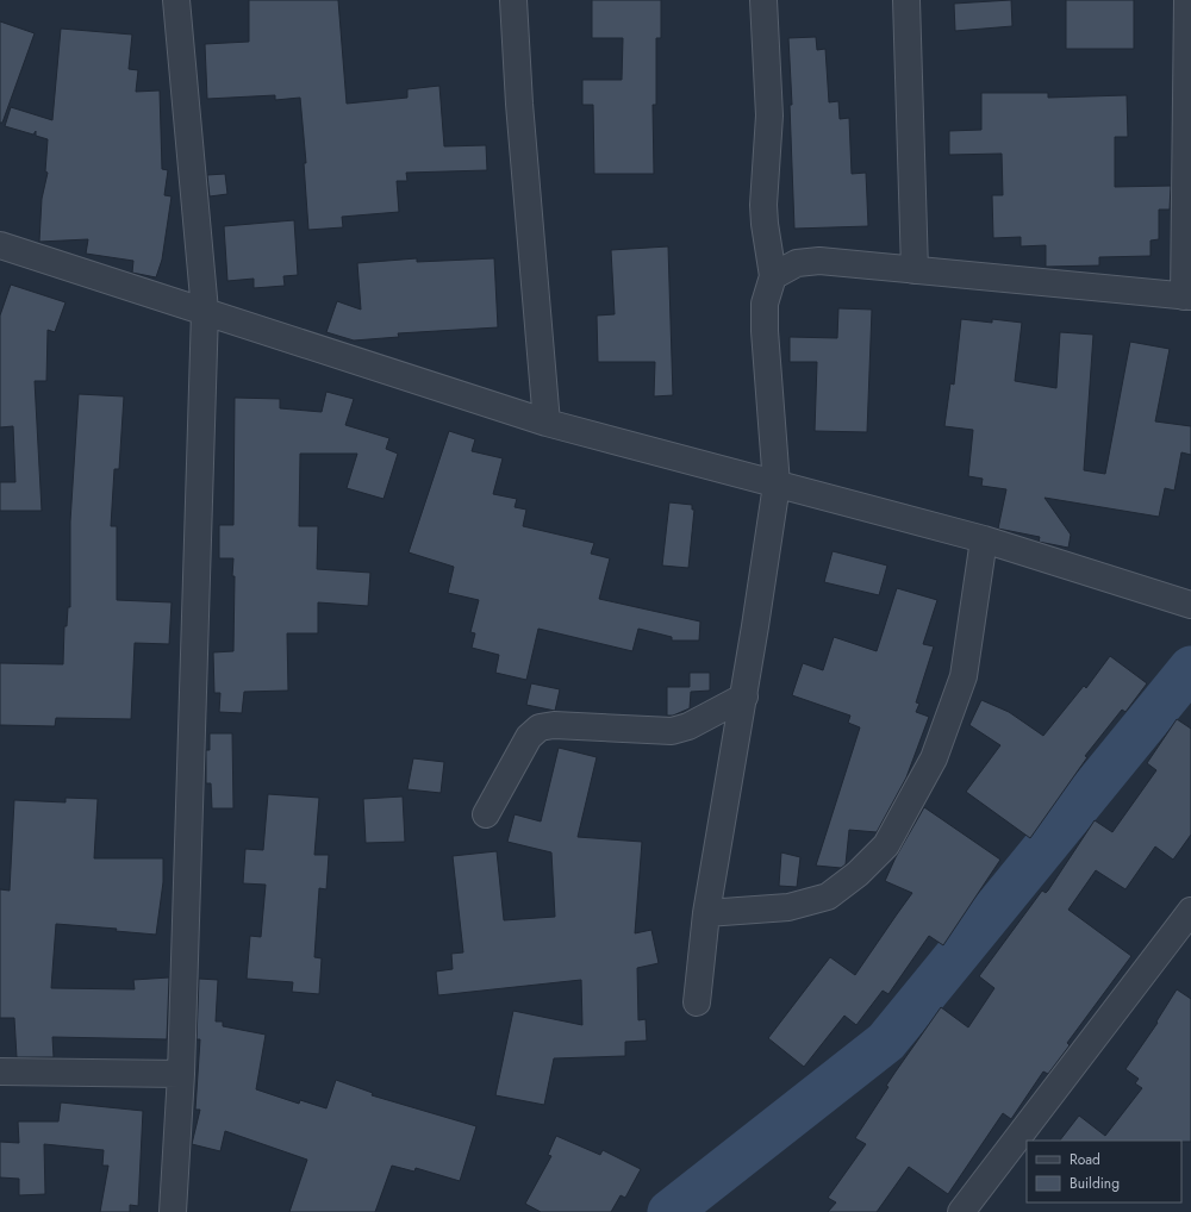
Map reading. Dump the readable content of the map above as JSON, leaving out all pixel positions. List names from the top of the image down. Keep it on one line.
{"legend":["Road","Building"]}
